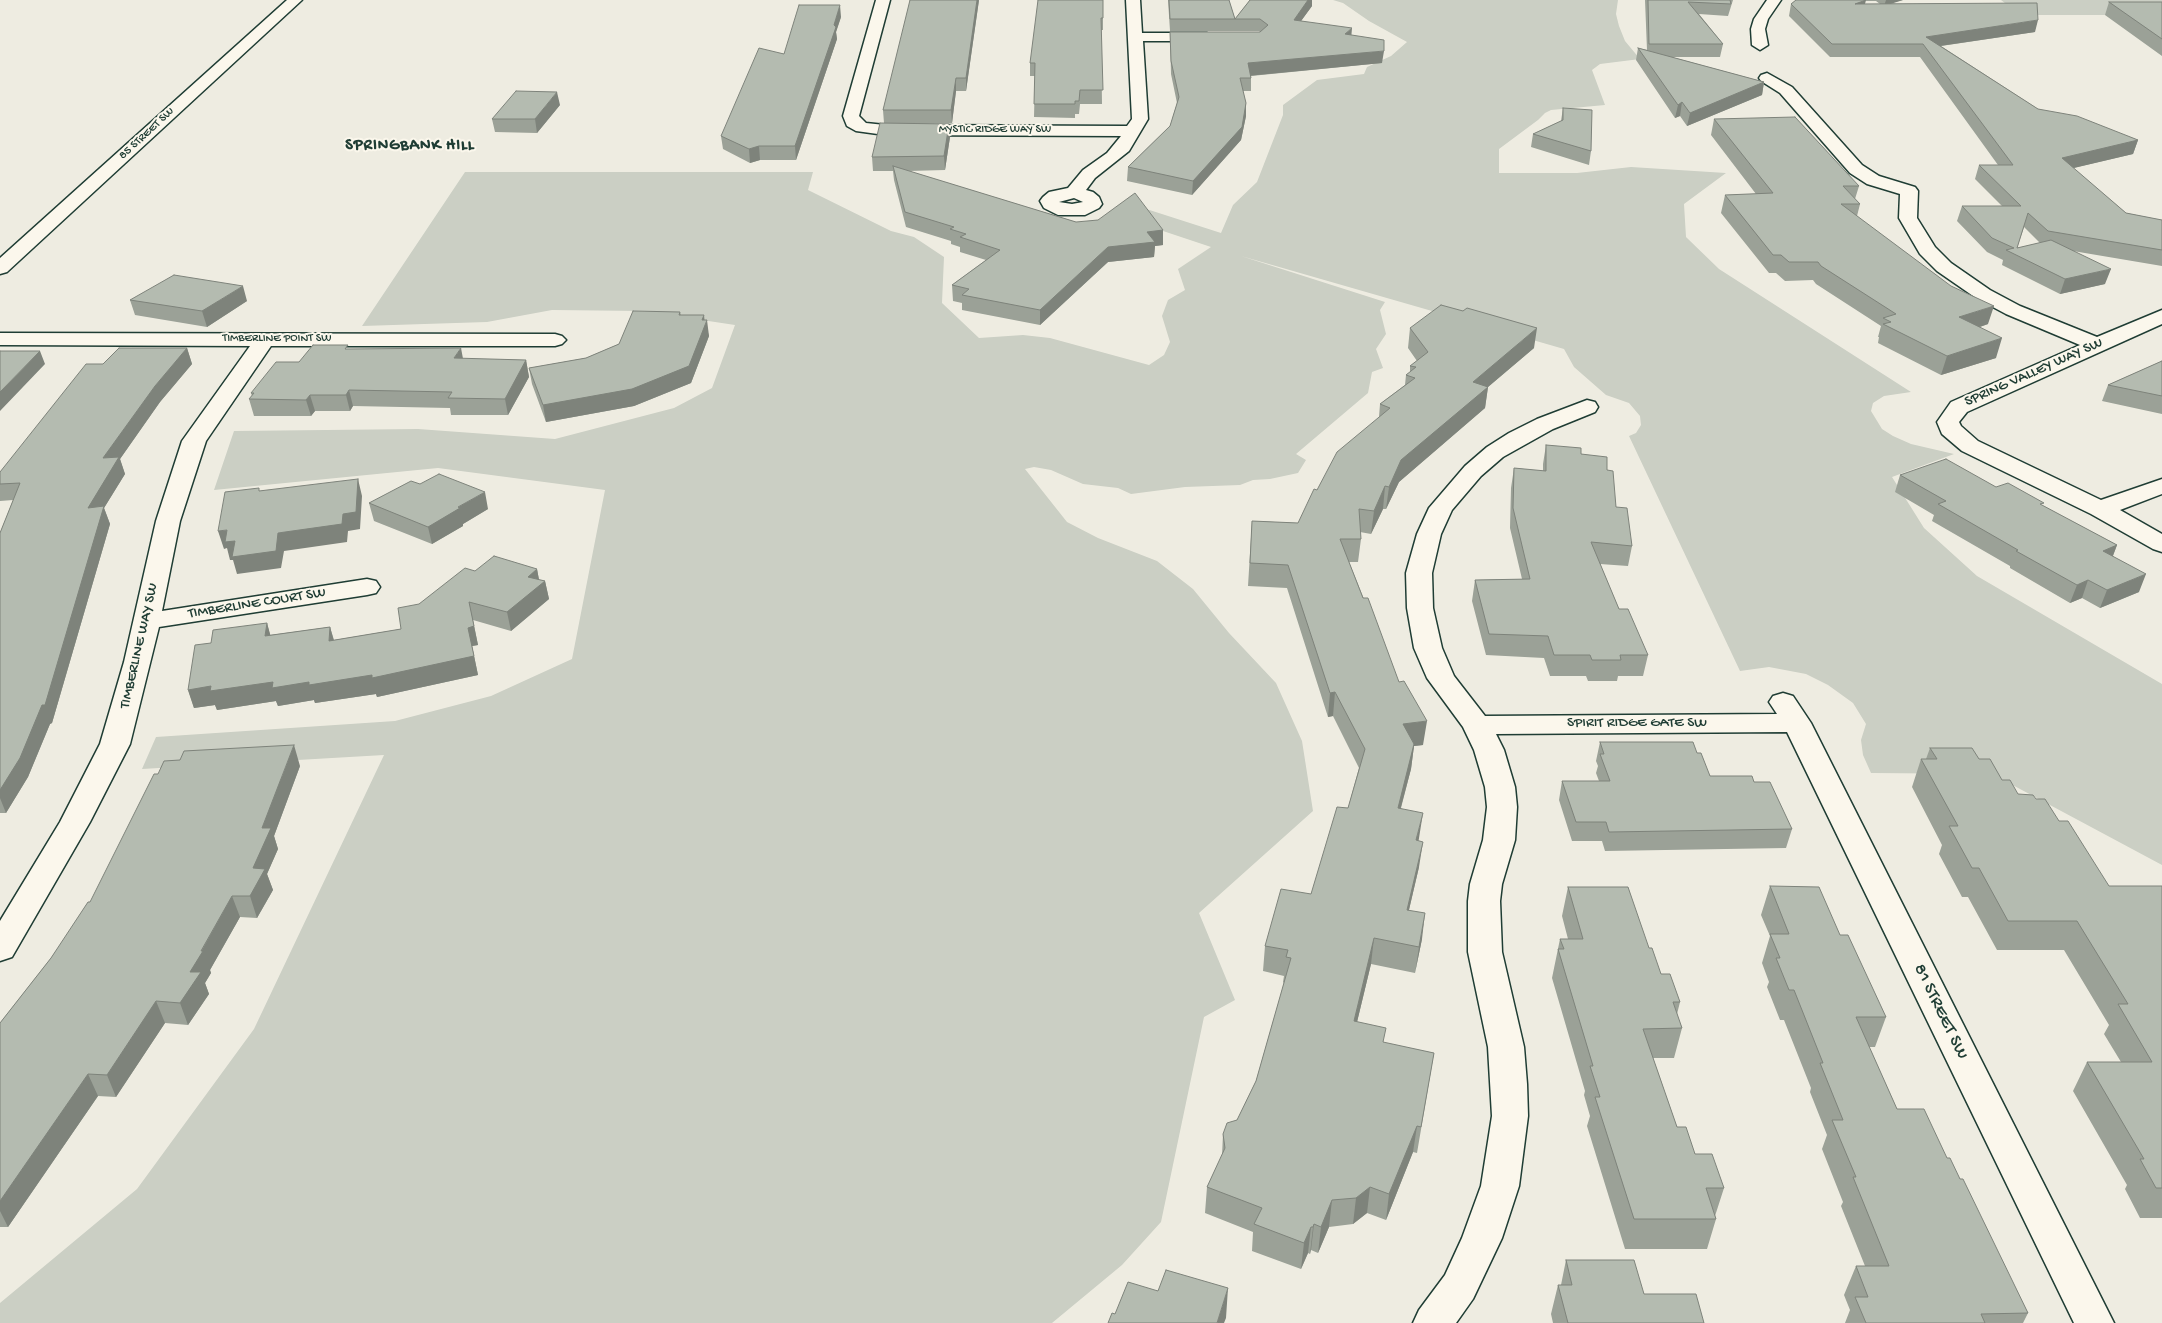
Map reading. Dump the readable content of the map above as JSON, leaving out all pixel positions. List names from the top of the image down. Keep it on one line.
{"streets":{"street":["MYSTIC RIDGE WAY SW","85 STREET SW","TIMBERLINE POINT SW","SPRING VALLEY WAY SW","TIMBERLINE COURT SW","TIMBERLINE WAY SW","SPIRIT RIDGE GATE SW","81 STREET SW"]},"crossings":[["TIMBERLINE POINT SW","TIMBERLINE WAY SW"],["TIMBERLINE COURT SW","TIMBERLINE WAY SW"],["SPIRIT RIDGE GATE SW","81 STREET SW"]],"districts":["SPRINGBANK HILL"]}
